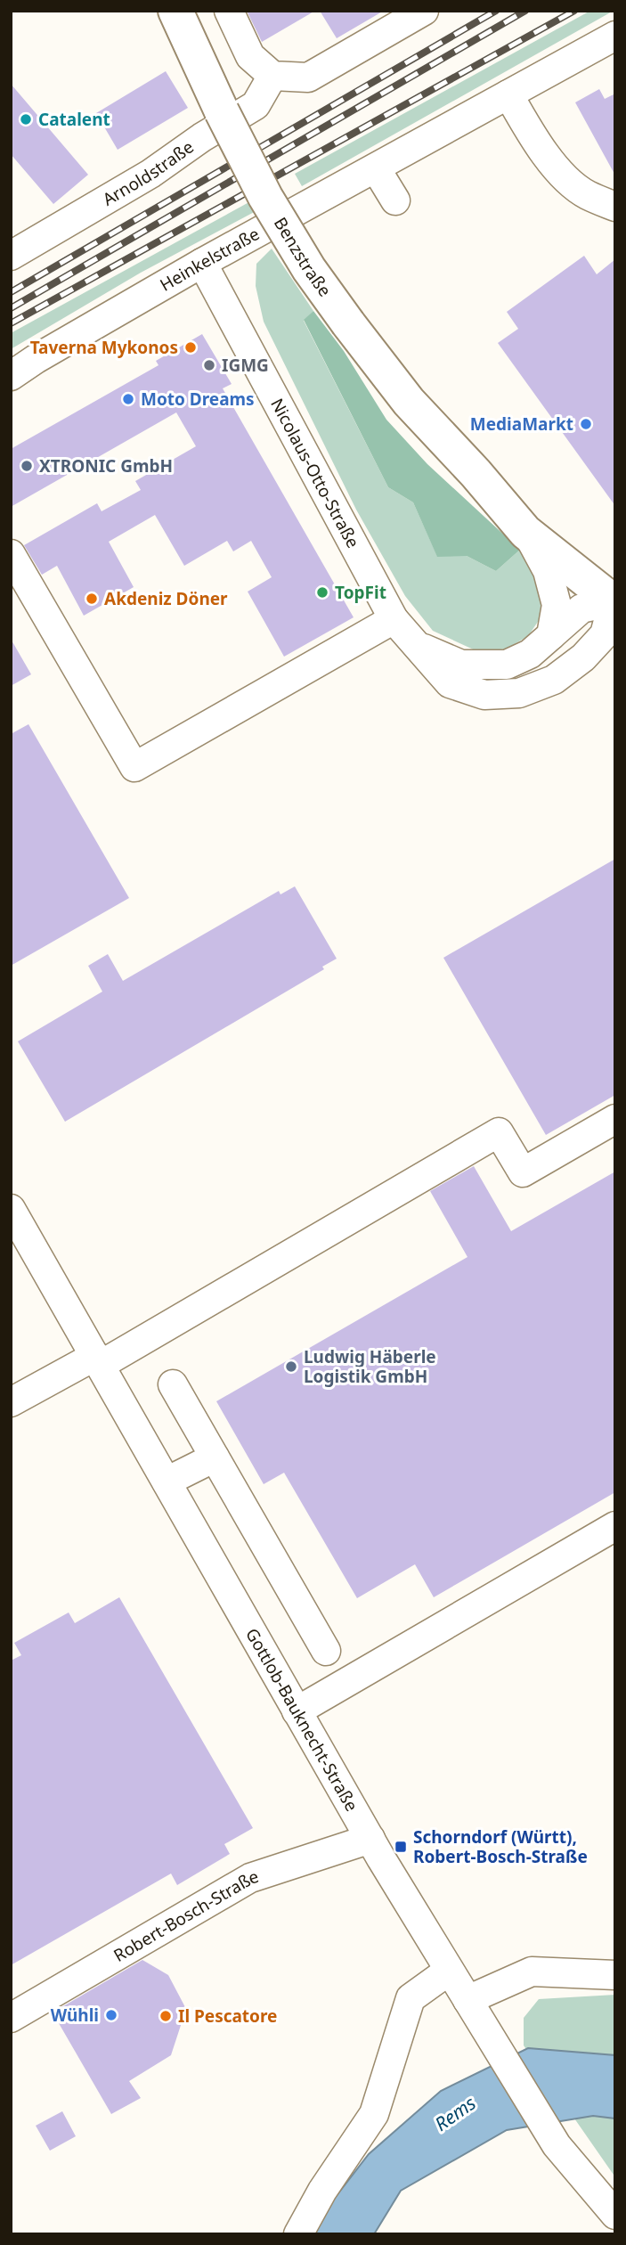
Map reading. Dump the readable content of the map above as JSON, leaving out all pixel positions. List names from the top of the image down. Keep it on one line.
{"streets":{"main road":["Benzstraße"],"street":["Arnoldstraße","Heinkelstraße","Nicolaus-Otto-Straße","Gottlob-Bauknecht-Straße","Robert-Bosch-Straße"]},"crossings":[["Benzstraße","Nicolaus-Otto-Straße"],["Heinkelstraße","Nicolaus-Otto-Straße"],["Gottlob-Bauknecht-Straße","Robert-Bosch-Straße"]],"water":["Rems"],"places":{"other":["Catalent","Taverna Mykonos","IGMG","Moto Dreams","MediaMarkt","XTRONIC GmbH","TopFit","Akdeniz Döner","Ludwig Häberle Logistik GmbH","Wühli","Il Pescatore"],"transit":["Schorndorf (Württ), Robert-Bosch-Straße"]}}
